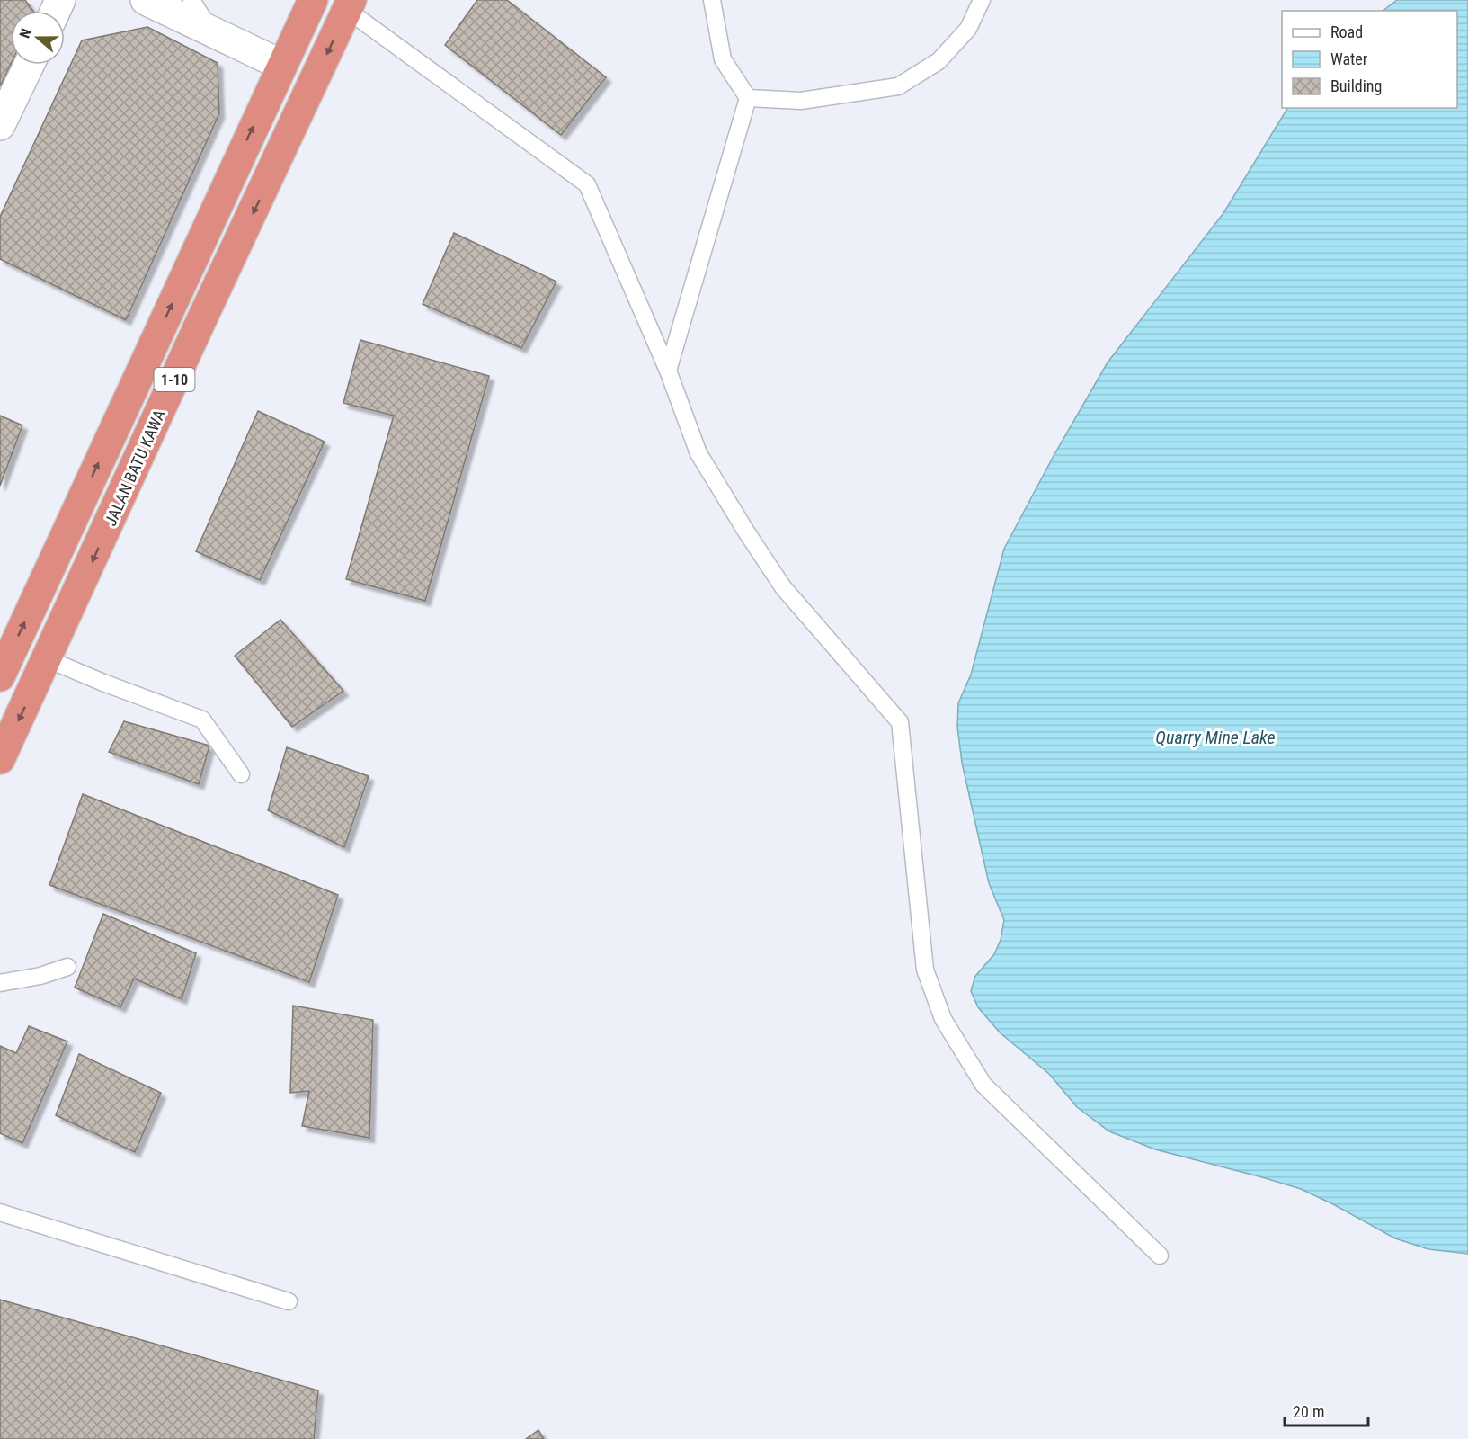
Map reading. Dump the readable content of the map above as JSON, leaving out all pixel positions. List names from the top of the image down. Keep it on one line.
{"streets":{"highway":["1-10","JALAN BATU KAWA"]},"water":["Quarry Mine Lake"],"legend":["Road","Water","Building"],"scale_bar":"20 m","north":"left"}
